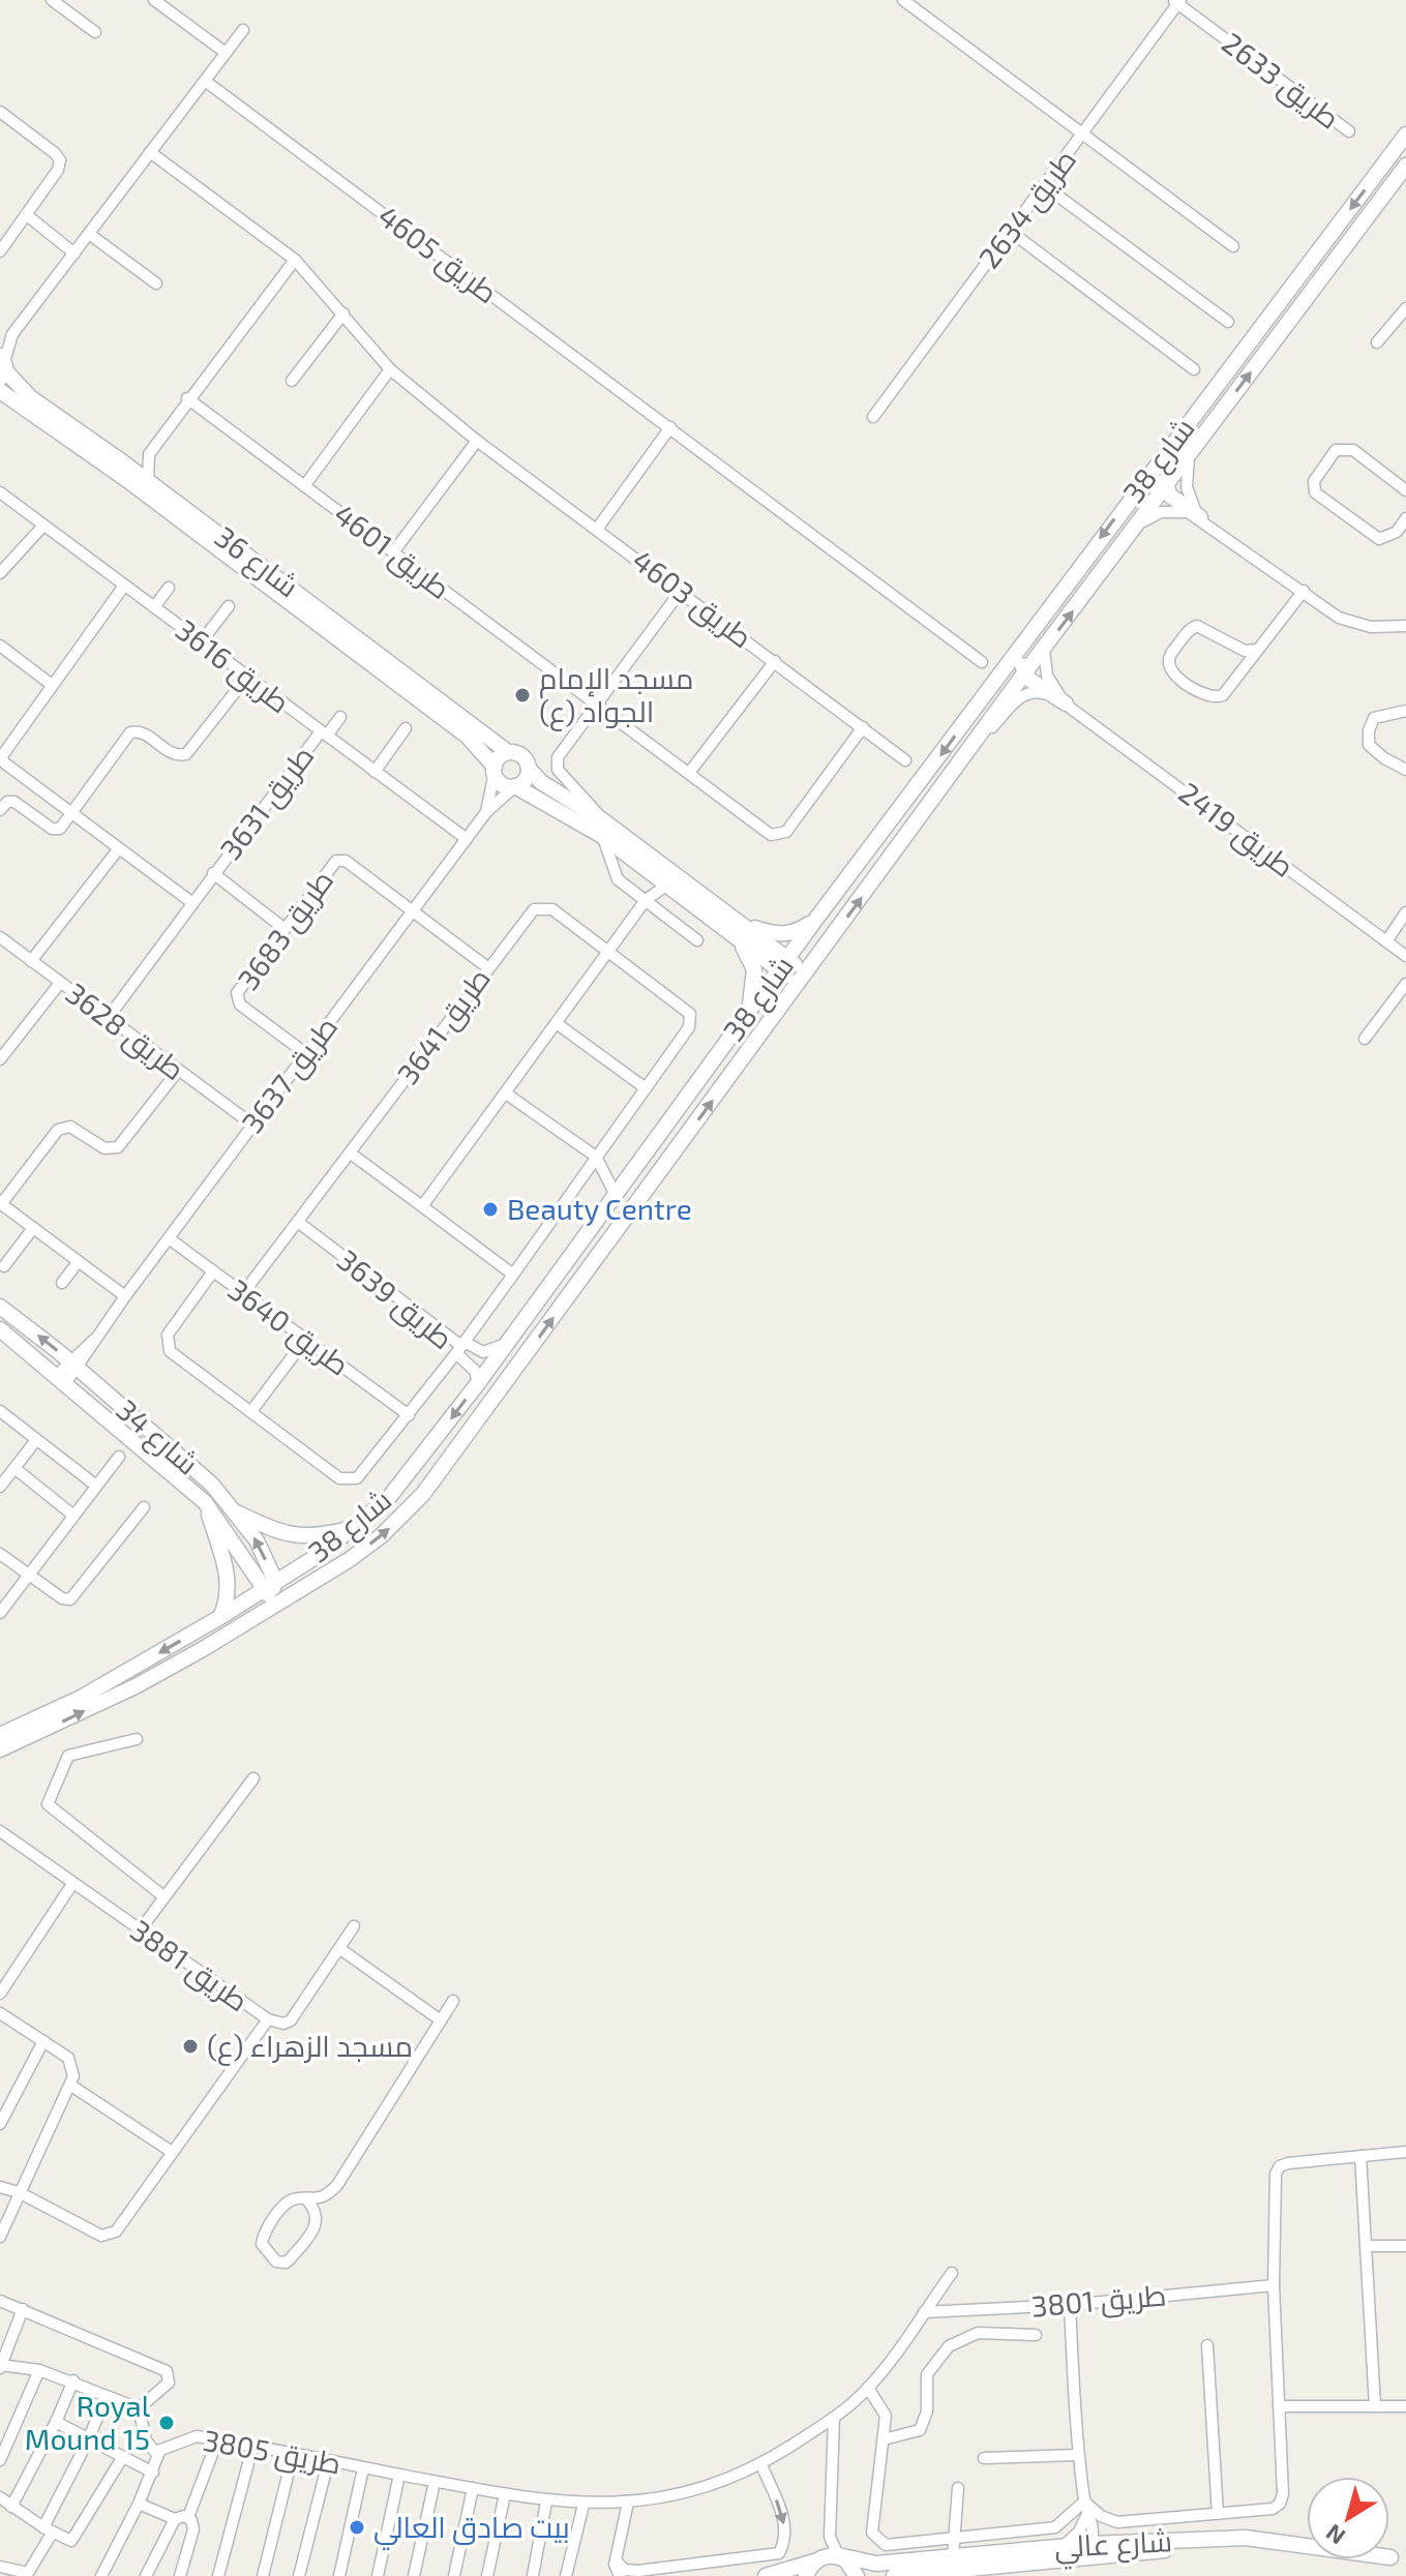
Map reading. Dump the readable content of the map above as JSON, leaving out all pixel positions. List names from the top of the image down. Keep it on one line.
{"streets":{"street":["طريق 2633","طريق 2634","طريق 4605","شارع 38","طريق 4601","شارع 36","طريق 4603","طريق 3616","طريق 3631","طريق 2419","طريق 3683","طريق 3641","طريق 3628","طريق 3637","طريق 3639","طريق 3640","شارع 34","طريق 3881","طريق 3801","طريق 3805","شارع عالي"]},"crossings":[["طريق 2633","طريق 2634"],["شارع 38","طريق 2419"],["شارع 38","شارع 34"],["طريق 4601","طريق 4603"],["شارع 36","طريق 3637"],["طريق 3616","طريق 3631"],["طريق 3616","طريق 3637"],["طريق 3631","طريق 3683"],["طريق 3631","طريق 3628"],["طريق 3683","طريق 3641"],["طريق 3683","طريق 3637"],["طريق 3641","طريق 3639"],["طريق 3641","طريق 3640"],["طريق 3628","طريق 3637"],["طريق 3637","طريق 3640"],["طريق 3637","شارع 34"],["طريق 3639","طريق 3640"],["طريق 3801","طريق 3805"]],"places":["مسجد الإمام الجواد (ع)","Beauty Centre","مسجد الزهراء (ع)","Royal Mound 15","بيت صادق العالي"],"north":"bottom left"}
